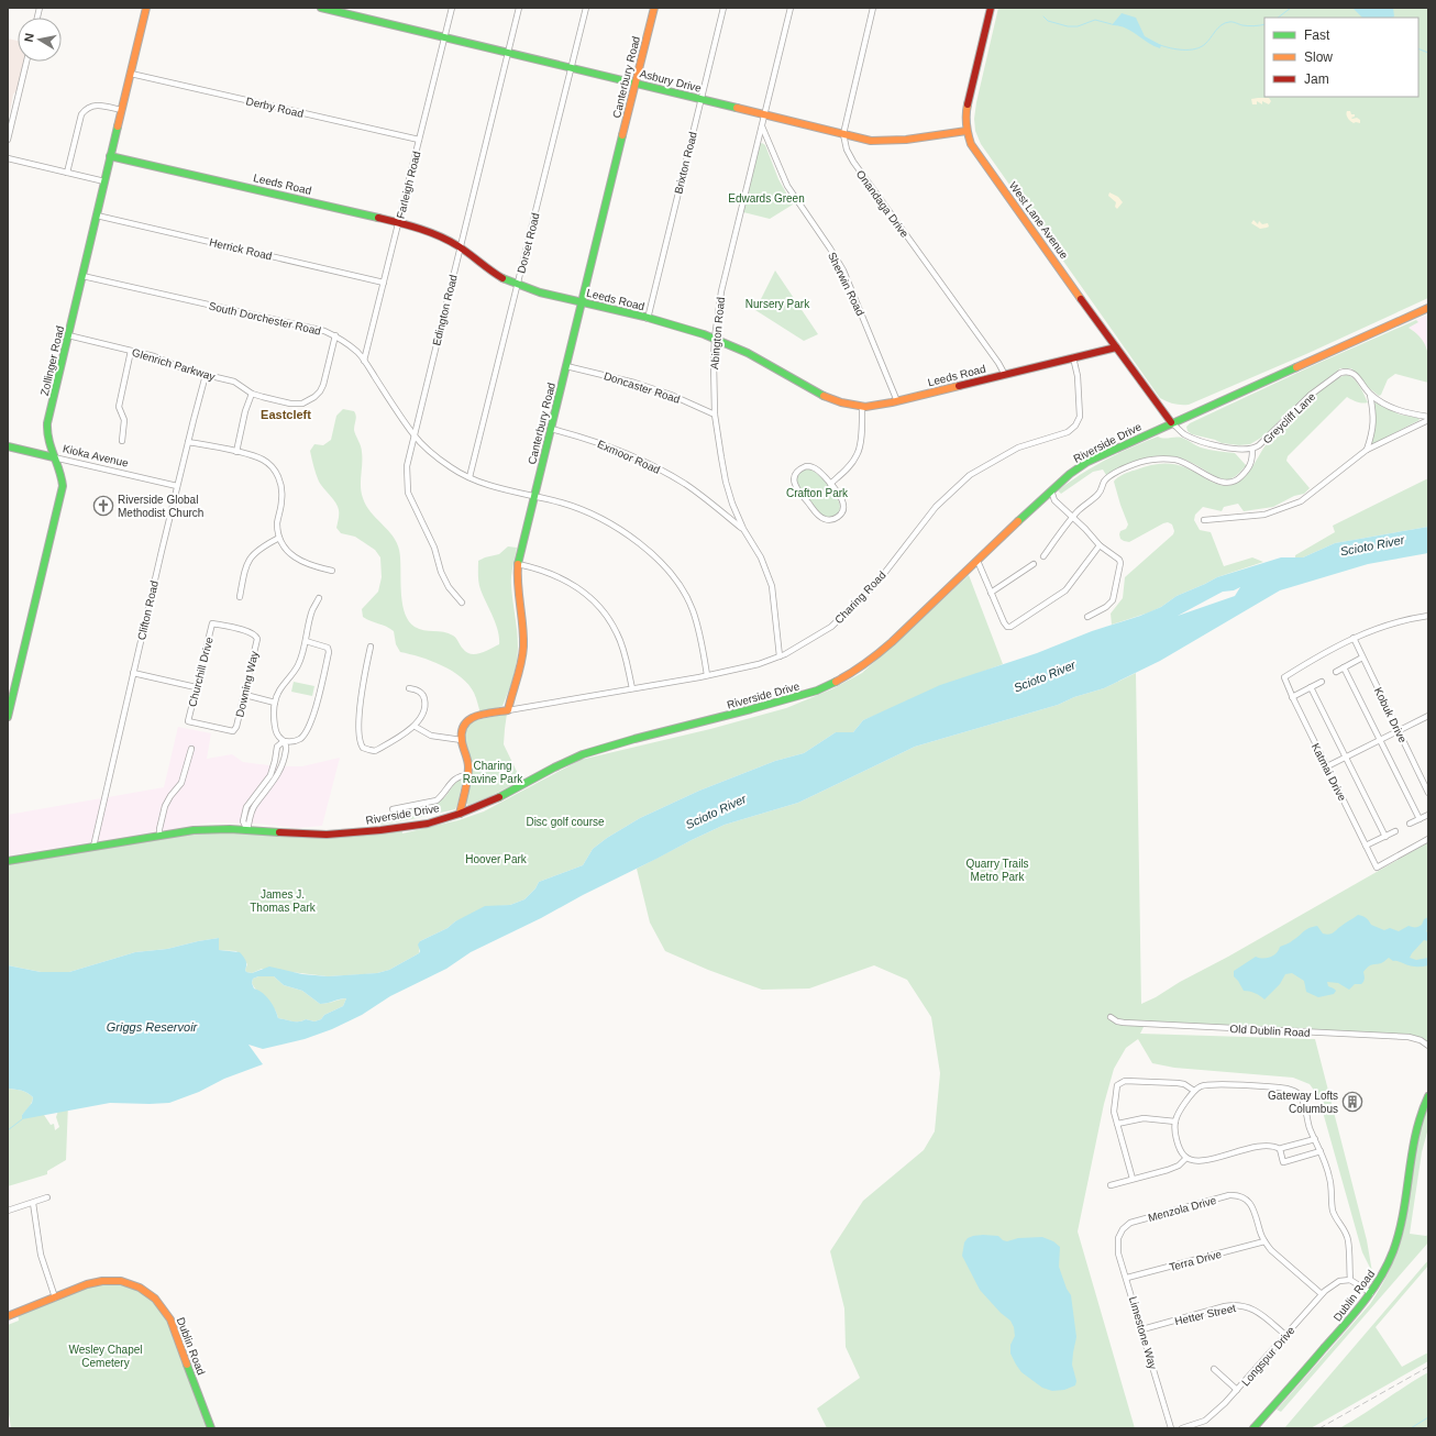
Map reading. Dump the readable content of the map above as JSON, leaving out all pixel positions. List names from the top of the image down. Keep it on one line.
{"streets":{"main road":["Canterbury Road","Asbury Drive","Leeds Road","West Lane Avenue","Zollinger Road","Riverside Drive","Kioka Avenue","Dublin Road"],"street":["Derby Road","Brixton Road","Farleigh Road","Onandaga Drive","Dorset Road","Herrick Road","Sherwin Road","Edington Road","South Dorchester Road","Abington Road","Glenrich Parkway","Doncaster Road","Greycliff Lane","Exmoor Road","Charing Road","Clifton Road","Churchill Drive","Downing Way","Kobuk Drive","Katmai Drive","Old Dublin Road","Menzola Drive","Terra Drive","Hetter Street","Limestone Way","Longspur Drive"]},"crossings":[["Canterbury Road","Asbury Drive"],["Canterbury Road","Leeds Road"],["Canterbury Road","South Dorchester Road"],["Canterbury Road","Doncaster Road"],["Canterbury Road","Exmoor Road"],["Canterbury Road","Charing Road"],["Asbury Drive","Brixton Road"],["Asbury Drive","Farleigh Road"],["Asbury Drive","Onandaga Drive"],["Asbury Drive","West Lane Avenue"],["Asbury Drive","Dorset Road"],["Asbury Drive","Edington Road"],["Asbury Drive","Abington Road"],["Derby Road","Farleigh Road"],["Derby Road","Zollinger Road"],["Brixton Road","Leeds Road"],["Leeds Road","Farleigh Road"],["Leeds Road","Onandaga Drive"],["Leeds Road","West Lane Avenue"],["Leeds Road","Dorset Road"],["Leeds Road","Sherwin Road"],["Leeds Road","Edington Road"],["Leeds Road","Abington Road"],["Leeds Road","Zollinger Road"],["Leeds Road","Charing Road"],["Farleigh Road","Herrick Road"],["Farleigh Road","South Dorchester Road"],["West Lane Avenue","Greycliff Lane"],["West Lane Avenue","Riverside Drive"],["Dorset Road","South Dorchester Road"],["Herrick Road","Zollinger Road"],["Sherwin Road","Abington Road"],["Edington Road","South Dorchester Road"],["South Dorchester Road","Zollinger Road"],["South Dorchester Road","Glenrich Parkway"],["South Dorchester Road","Charing Road"],["Abington Road","Doncaster Road"],["Abington Road","Exmoor Road"],["Abington Road","Charing Road"],["Zollinger Road","Glenrich Parkway"],["Zollinger Road","Kioka Avenue"],["Glenrich Parkway","Clifton Road"],["Greycliff Lane","Riverside Drive"],["Riverside Drive","Clifton Road"],["Kioka Avenue","Clifton Road"],["Churchill Drive","Downing Way"],["Kobuk Drive","Katmai Drive"],["Menzola Drive","Terra Drive"],["Menzola Drive","Limestone Way"],["Terra Drive","Limestone Way"],["Hetter Street","Limestone Way"],["Hetter Street","Longspur Drive"]],"districts":["Eastcleft"],"water":["Scioto River","Griggs Reservoir"],"parks":["Edwards Green","Nursery Park","Crafton Park","Charing Ravine Park","Disc golf course","Hoover Park","Quarry Trails Metro Park","James J. Thomas Park","Wesley Chapel Cemetery"],"places":{"church":["Riverside Global Methodist Church"],"building":["Gateway Lofts Columbus"]},"legend":["Fast","Slow","Jam"],"north":"left"}
